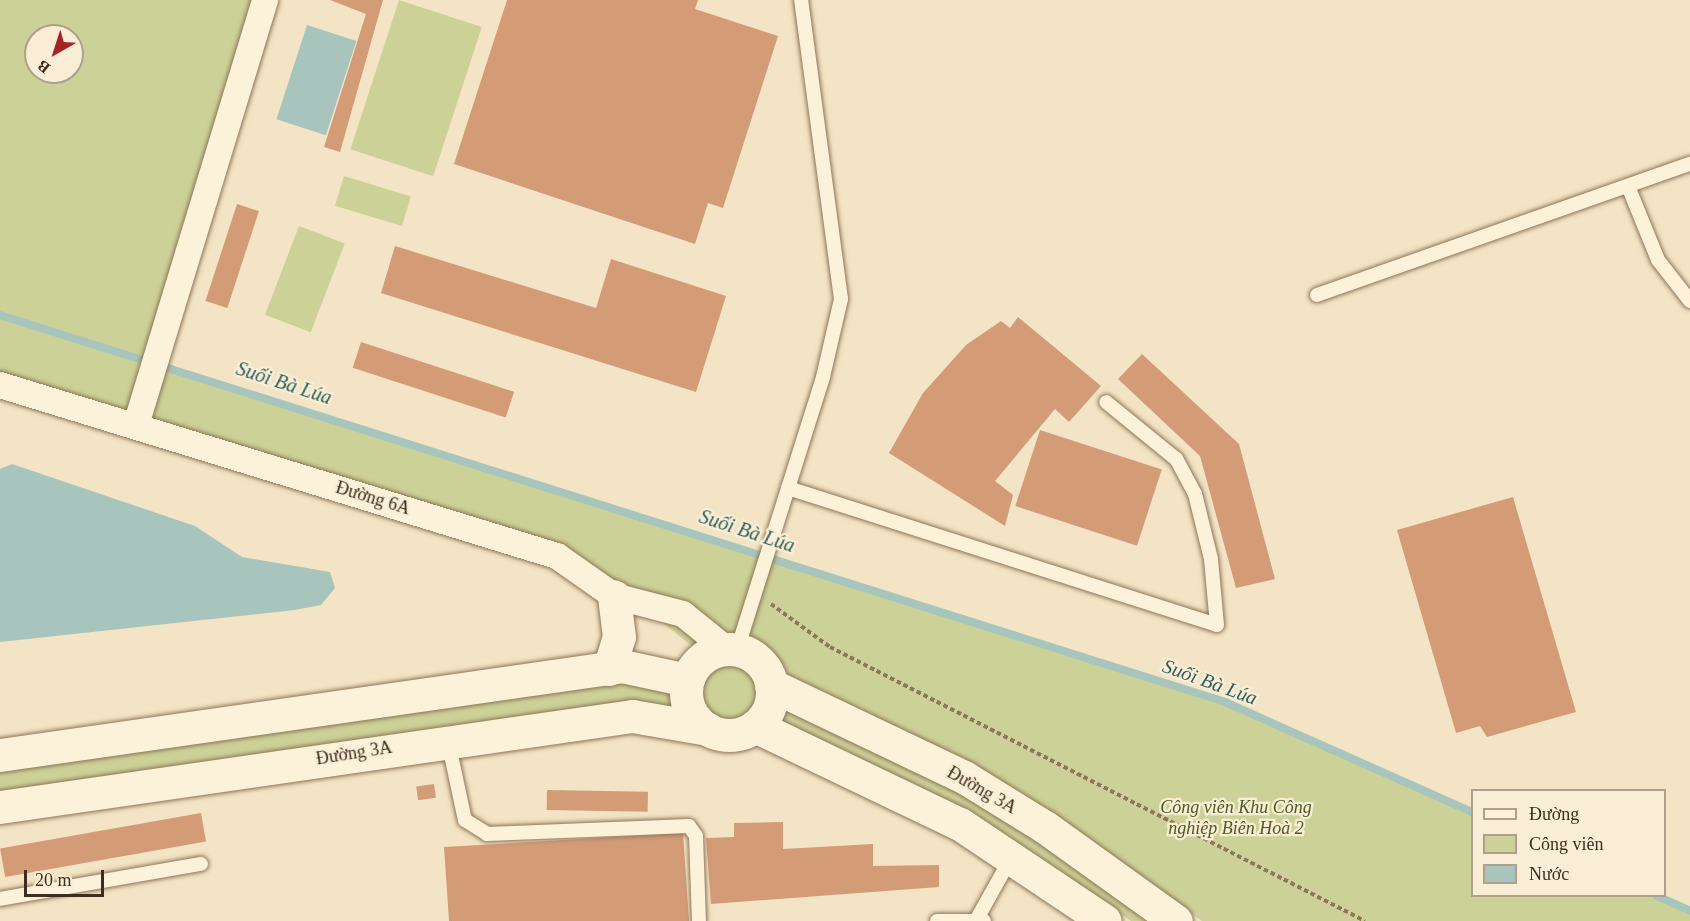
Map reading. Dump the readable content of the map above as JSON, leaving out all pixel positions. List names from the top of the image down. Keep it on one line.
{"streets":{"street":["Đường 6A","Đường 3A"]},"crossings":[["Đường 6A","Đường 3A"]],"water":["Suối Bà Lúa"],"parks":["Công viên Khu Công nghiệp Biên Hoà 2"],"legend":["Đường","Công viên","Nước"],"scale_bar":"20 m","north":"bottom left"}
